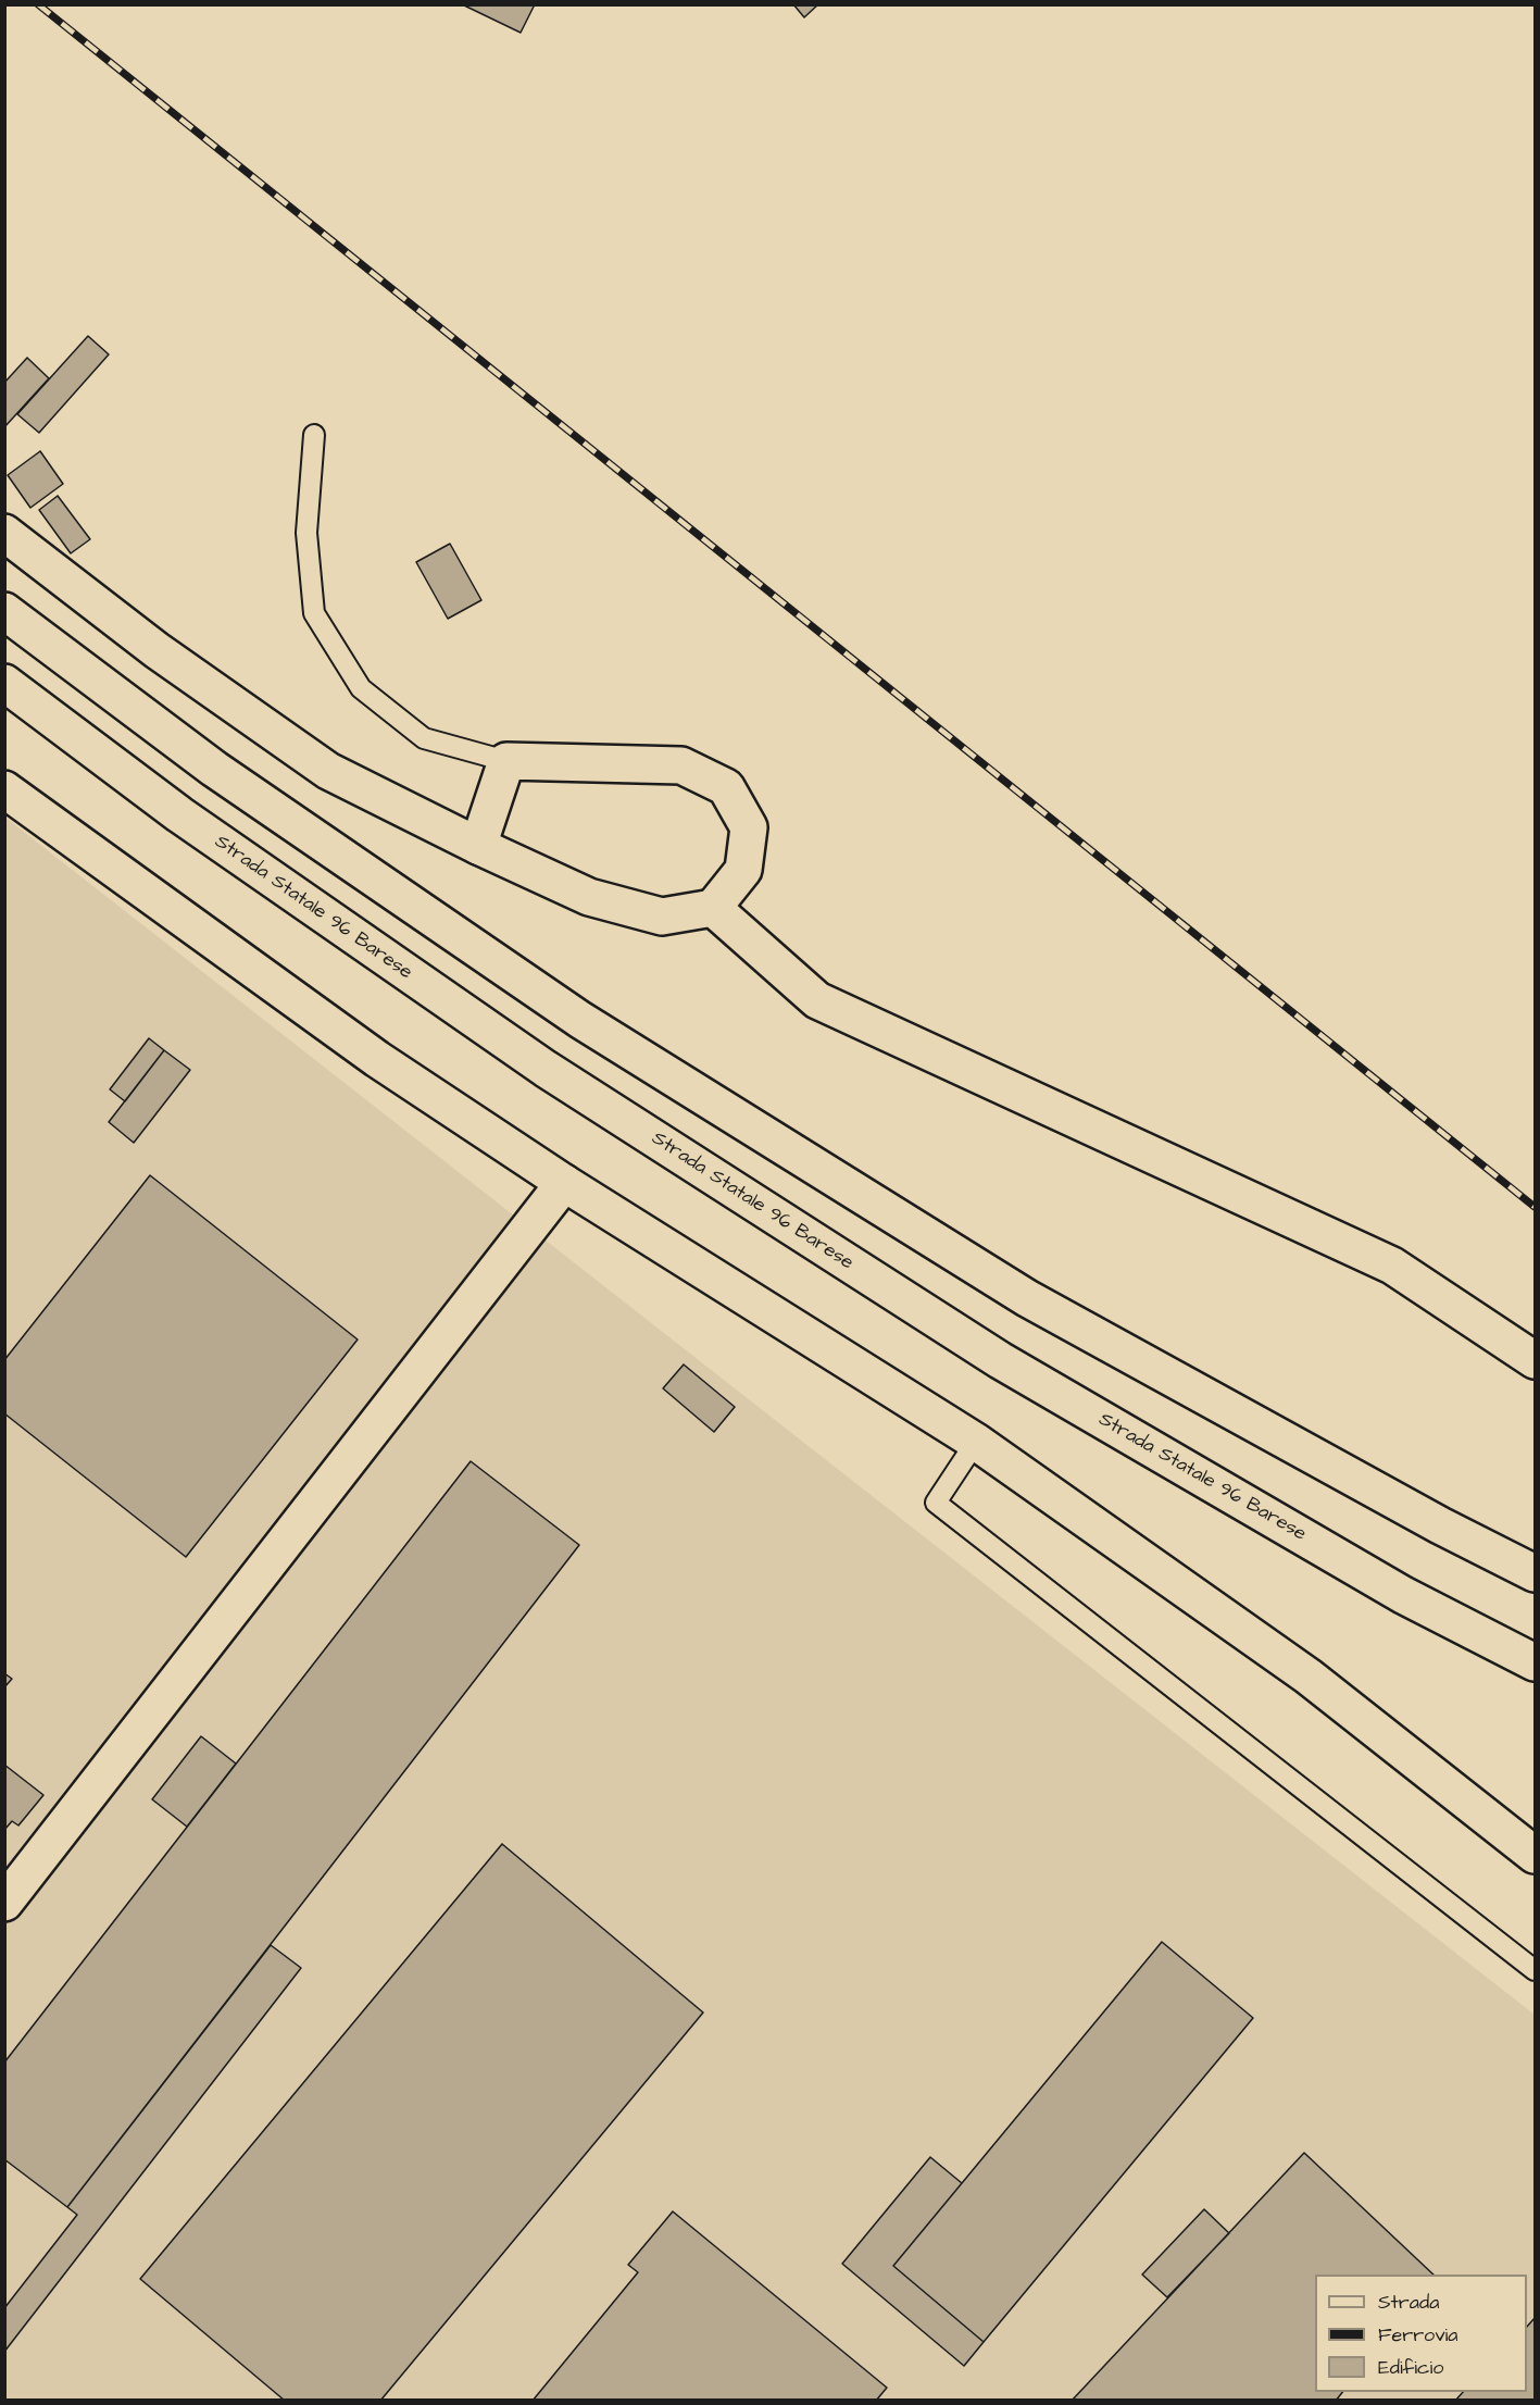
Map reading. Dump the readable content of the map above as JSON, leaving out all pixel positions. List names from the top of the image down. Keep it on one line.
{"streets":{"main road":["Strada Statale 96 Barese"]},"legend":["Strada","Ferrovia","Edificio"]}
